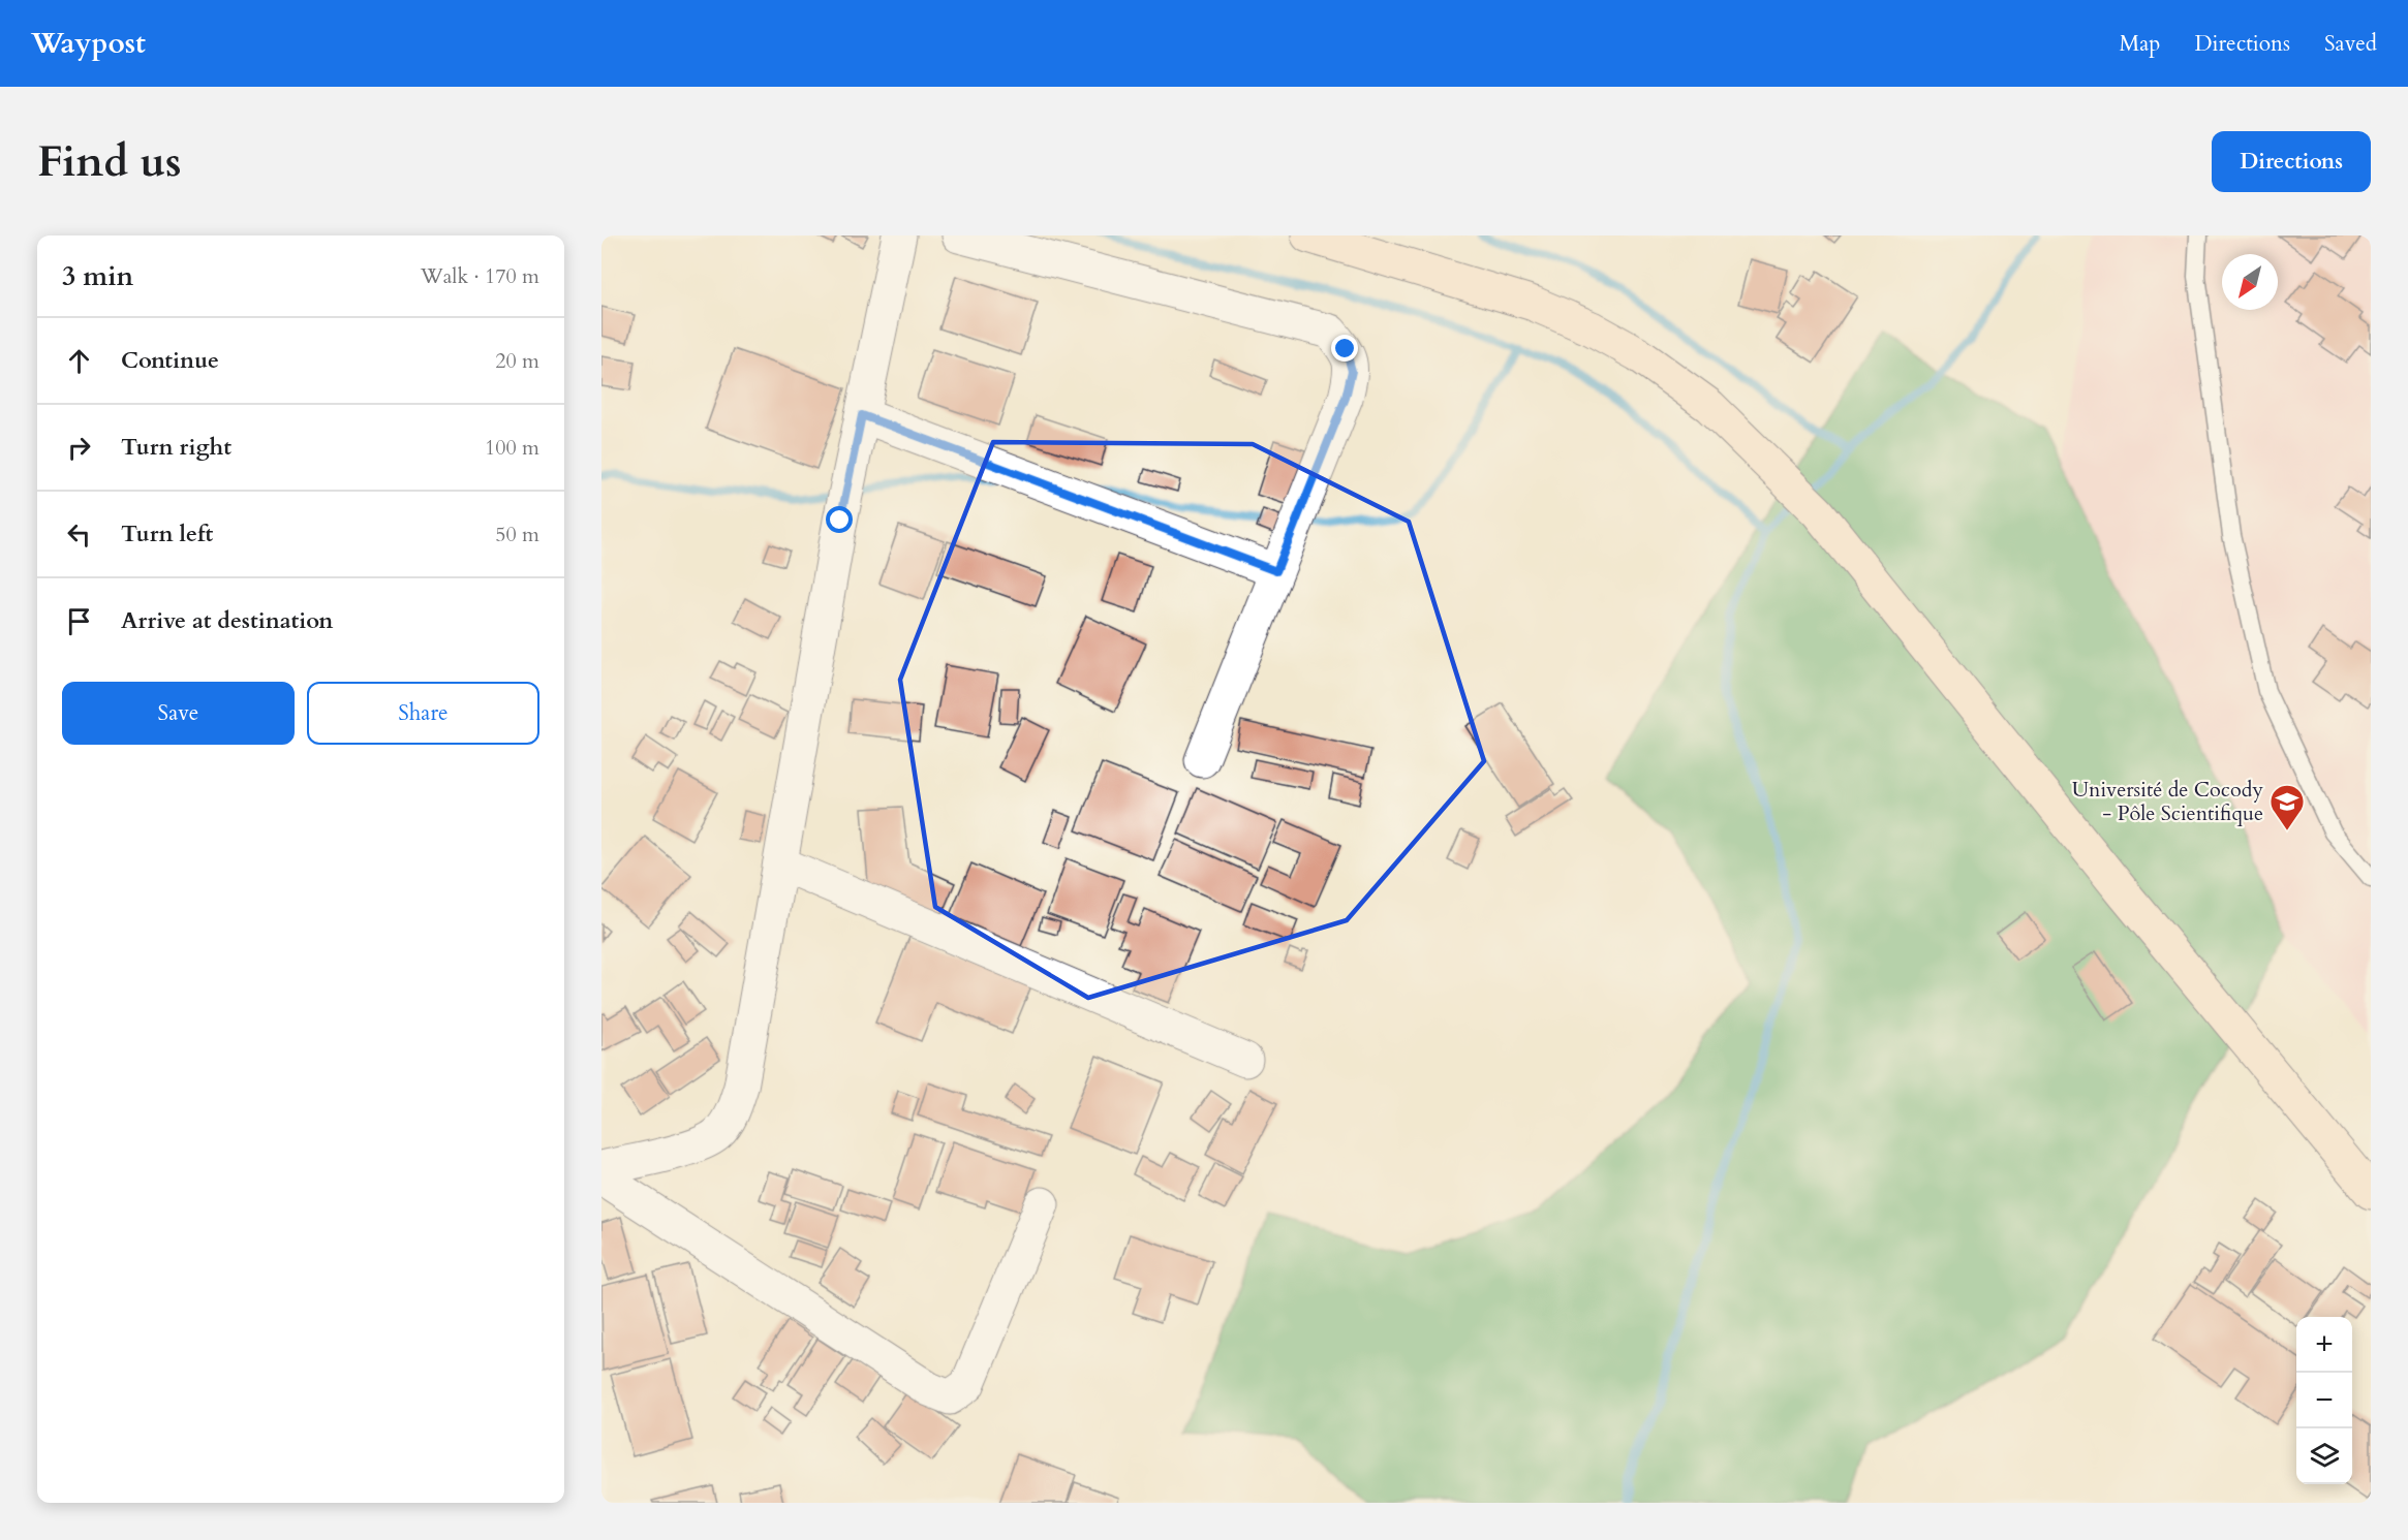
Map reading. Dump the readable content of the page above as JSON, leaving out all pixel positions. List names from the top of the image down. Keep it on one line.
{"places":{"school or university":["Université de Cocody - Pôle Scientifique"]},"north":"bottom left","page":{"header":"Waypost","nav":["Map","Directions","Saved"],"buttons":["Directions",["Save","Share"]],"title":"Find us","heading":["3 min","Walk · 170 m"],"list":[["Continue","20 m"],["Turn right","100 m"],["Turn left","50 m"],"Arrive at destination"],"map_buttons":["+","−"]}}
